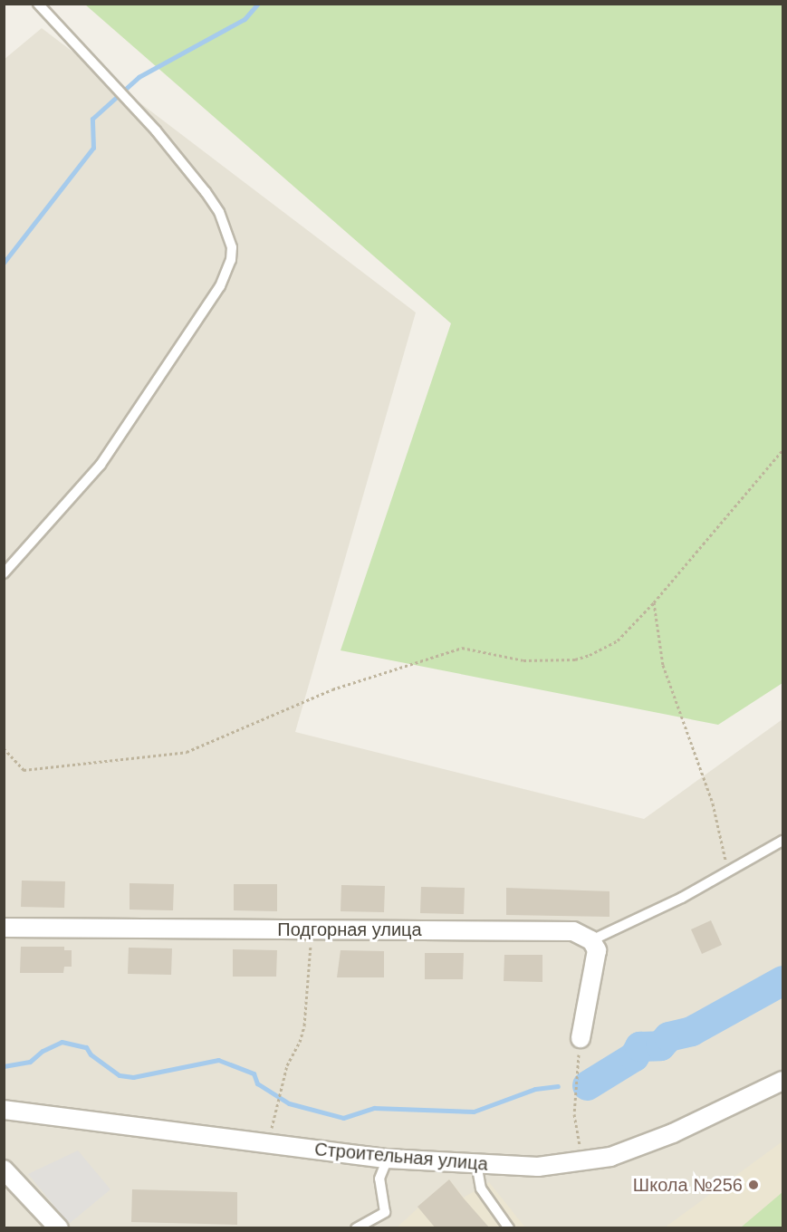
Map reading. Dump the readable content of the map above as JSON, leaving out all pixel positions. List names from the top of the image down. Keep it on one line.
{"streets":{"street":["Подгорная улица","Строительная улица"]},"places":["Школа №256"]}
